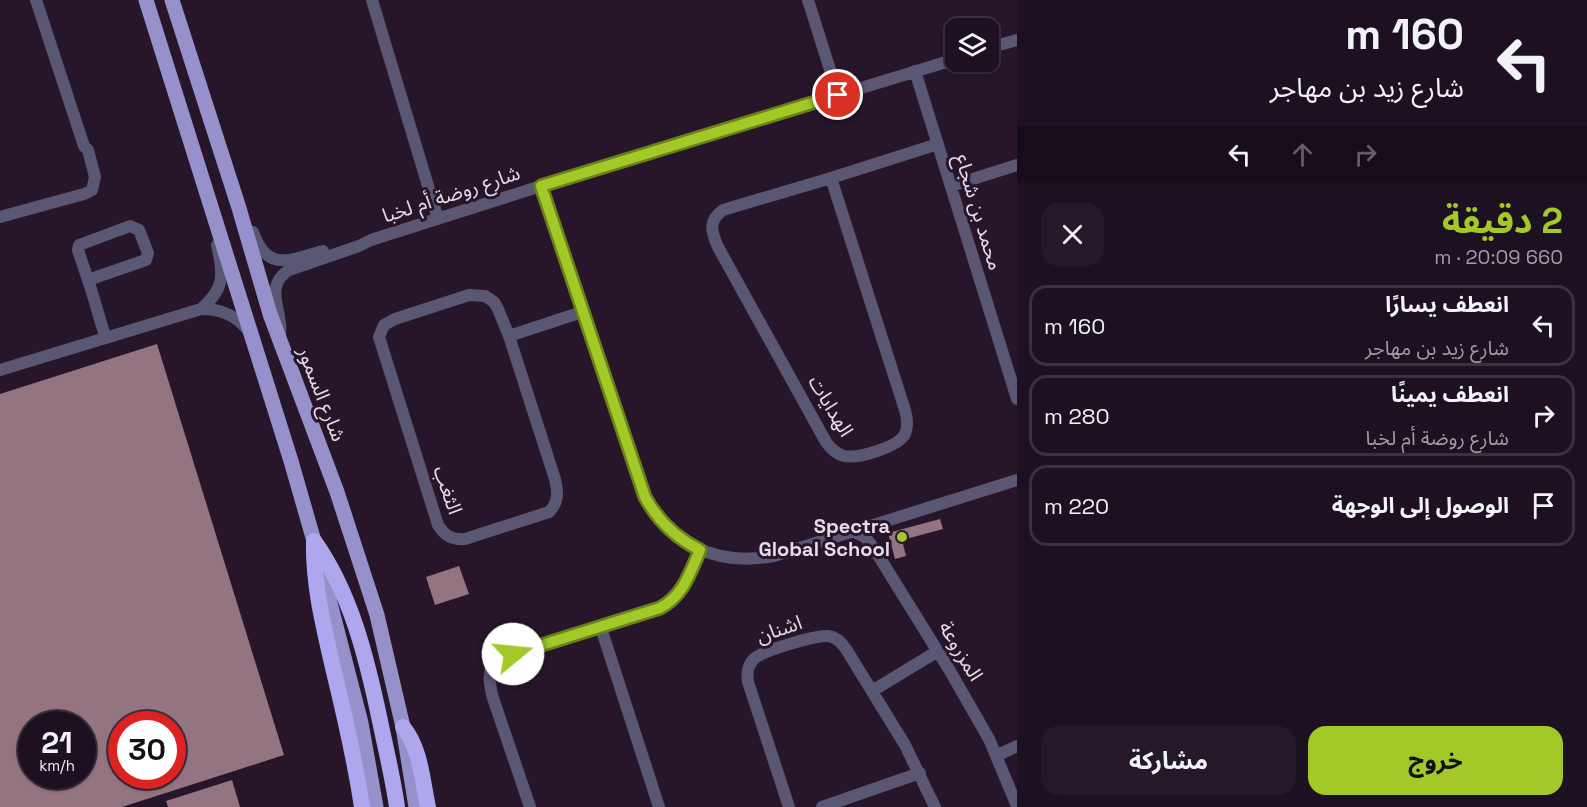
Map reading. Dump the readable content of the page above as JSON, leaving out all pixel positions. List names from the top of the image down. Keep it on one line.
{"streets":{"main road":["شارع السمور"],"street":["شارع روضة أم لخبا","محمد بن شجاع","الهدايات","الثغب","اشنان","المزروعة"]},"crossings":[["شارع روضة أم لخبا","محمد بن شجاع"],["شارع روضة أم لخبا","شارع السمور"],["محمد بن شجاع","الهدايات"]],"places":["Spectra Global School"],"page":{"turn":["160 m","شارع زيد بن مهاجر"],"heading":["2 دقيقة","660 m · 20:09"],"list":[{"name":"انعطف يسارًا","note":"شارع زيد بن مهاجر","value":"160 m"},{"name":"انعطف يمينًا","note":"شارع روضة أم لخبا","value":"280 m"},{"name":"الوصول إلى الوجهة","value":"220 m"}],"speed":"21 km/h","limit":"30","buttons":["خروج","مشاركة"]}}
